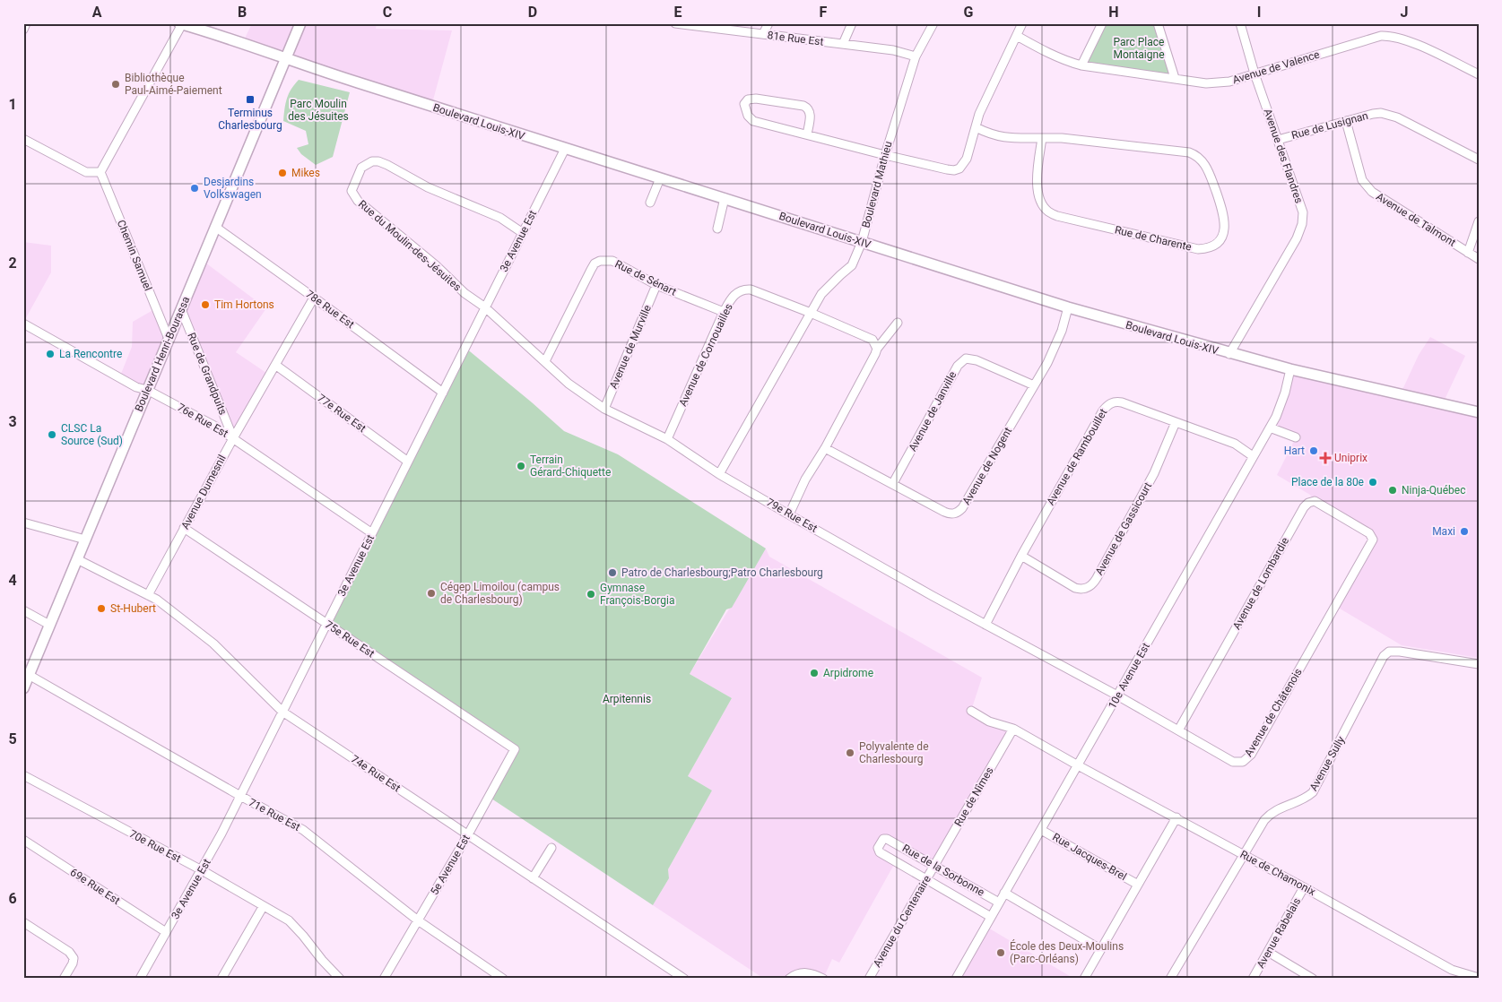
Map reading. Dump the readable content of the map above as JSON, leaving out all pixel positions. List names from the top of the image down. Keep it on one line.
{"streets":{"main road":["Boulevard Louis-XIV","Boulevard Henri-Bourassa"],"street":["81e Rue Est","Avenue de Valence","Rue de Lusignan","Avenue des Flandres","Boulevard Mathieu","Avenue de Talmont","Rue de Charente","3e Avenue Est","Rue du Moulin-des-Jésuites","Chemin Samuel","Rue de Sénart","78e Rue Est","Avenue de Murville","Avenue de Cornouailles","Rue de Grandpuits","Avenue de Janville","77e Rue Est","76e Rue Est","Avenue de Rambouillet","Avenue de Nogent","Avenue Dumesnil","79e Rue Est","Avenue de Gassicourt","Avenue de Lombardie","75e Rue Est","10e Avenue Est","Avenue de Châtenois","Avenue Sully","74e Rue Est","Rue de Nîmes","71e Rue Est","70e Rue Est","Rue Jacques-Brel","5e Avenue Est","Rue de la Sorbonne","Rue de Chamonix","69e Rue Est","Avenue du Centenaire","Avenue Rabelais"]},"crossings":[["81e Rue Est","Boulevard Mathieu"],["Avenue de Valence","Avenue des Flandres"],["Boulevard Louis-XIV","Avenue des Flandres"],["Boulevard Louis-XIV","Boulevard Mathieu"],["Boulevard Louis-XIV","3e Avenue Est"],["Boulevard Louis-XIV","Boulevard Henri-Bourassa"],["Boulevard Louis-XIV","Avenue de Nogent"],["Boulevard Louis-XIV","10e Avenue Est"],["Rue de Lusignan","Avenue des Flandres"],["Rue de Lusignan","Avenue de Talmont"],["Boulevard Mathieu","Avenue de Cornouailles"],["Boulevard Mathieu","79e Rue Est"],["3e Avenue Est","Rue du Moulin-des-Jésuites"],["3e Avenue Est","78e Rue Est"],["3e Avenue Est","77e Rue Est"],["3e Avenue Est","76e Rue Est"],["3e Avenue Est","79e Rue Est"],["3e Avenue Est","75e Rue Est"],["3e Avenue Est","74e Rue Est"],["3e Avenue Est","71e Rue Est"],["3e Avenue Est","70e Rue Est"],["3e Avenue Est","69e Rue Est"],["Rue du Moulin-des-Jésuites","79e Rue Est"],["Chemin Samuel","Boulevard Henri-Bourassa"],["Rue de Sénart","Avenue de Murville"],["Rue de Sénart","Avenue de Cornouailles"],["Rue de Sénart","79e Rue Est"],["78e Rue Est","Boulevard Henri-Bourassa"],["78e Rue Est","Avenue Dumesnil"],["Avenue de Murville","79e Rue Est"],["Boulevard Henri-Bourassa","Rue de Grandpuits"],["Boulevard Henri-Bourassa","76e Rue Est"],["Boulevard Henri-Bourassa","74e Rue Est"],["Boulevard Henri-Bourassa","71e Rue Est"],["Avenue de Cornouailles","79e Rue Est"],["Rue de Grandpuits","76e Rue Est"],["Rue de Grandpuits","Avenue Dumesnil"],["Avenue de Janville","Avenue de Nogent"],["77e Rue Est","Avenue Dumesnil"],["76e Rue Est","Avenue Dumesnil"],["Avenue de Rambouillet","79e Rue Est"],["Avenue de Rambouillet","Avenue de Gassicourt"],["Avenue de Rambouillet","10e Avenue Est"],["Avenue Dumesnil","75e Rue Est"],["Avenue Dumesnil","74e Rue Est"],["79e Rue Est","10e Avenue Est"],["79e Rue Est","Avenue de Châtenois"],["Avenue de Lombardie","Avenue de Châtenois"],["75e Rue Est","5e Avenue Est"],["10e Avenue Est","Avenue de Châtenois"],["10e Avenue Est","Rue Jacques-Brel"],["10e Avenue Est","Rue de la Sorbonne"],["10e Avenue Est","Rue de Chamonix"],["Avenue Sully","Rue de Chamonix"],["74e Rue Est","5e Avenue Est"],["Rue de Nîmes","Rue de la Sorbonne"],["Rue de Nîmes","Avenue du Centenaire"],["71e Rue Est","5e Avenue Est"],["Rue de la Sorbonne","Avenue du Centenaire"],["Rue de Chamonix","Avenue Rabelais"]],"parks":["Parc Place Montaigne","Parc Moulin des Jésuites","Arpitennis"],"places":{"other":["Bibliothèque Paul-Aimé-Paiement","Mikes","Desjardins Volkswagen","Tim Hortons","La Rencontre","CLSC La Source (Sud)","Hart","Terrain Gérard-Chiquette","Place de la 80e","Ninja-Québec","Maxi","Patro de Charlesbourg;Patro Charlesbourg","Cégep Limoilou (campus de Charlesbourg)","Gymnase François-Borgia","St-Hubert","Arpidrome","Polyvalente de Charlesbourg","École des Deux-Moulins (Parc-Orléans)"],"transit":["Terminus Charlesbourg"],"health":["Uniprix"]},"grid":{"columns":["A","B","C","D","E","F","G","H","I","J"],"rows":["1","2","3","4","5","6"]}}
